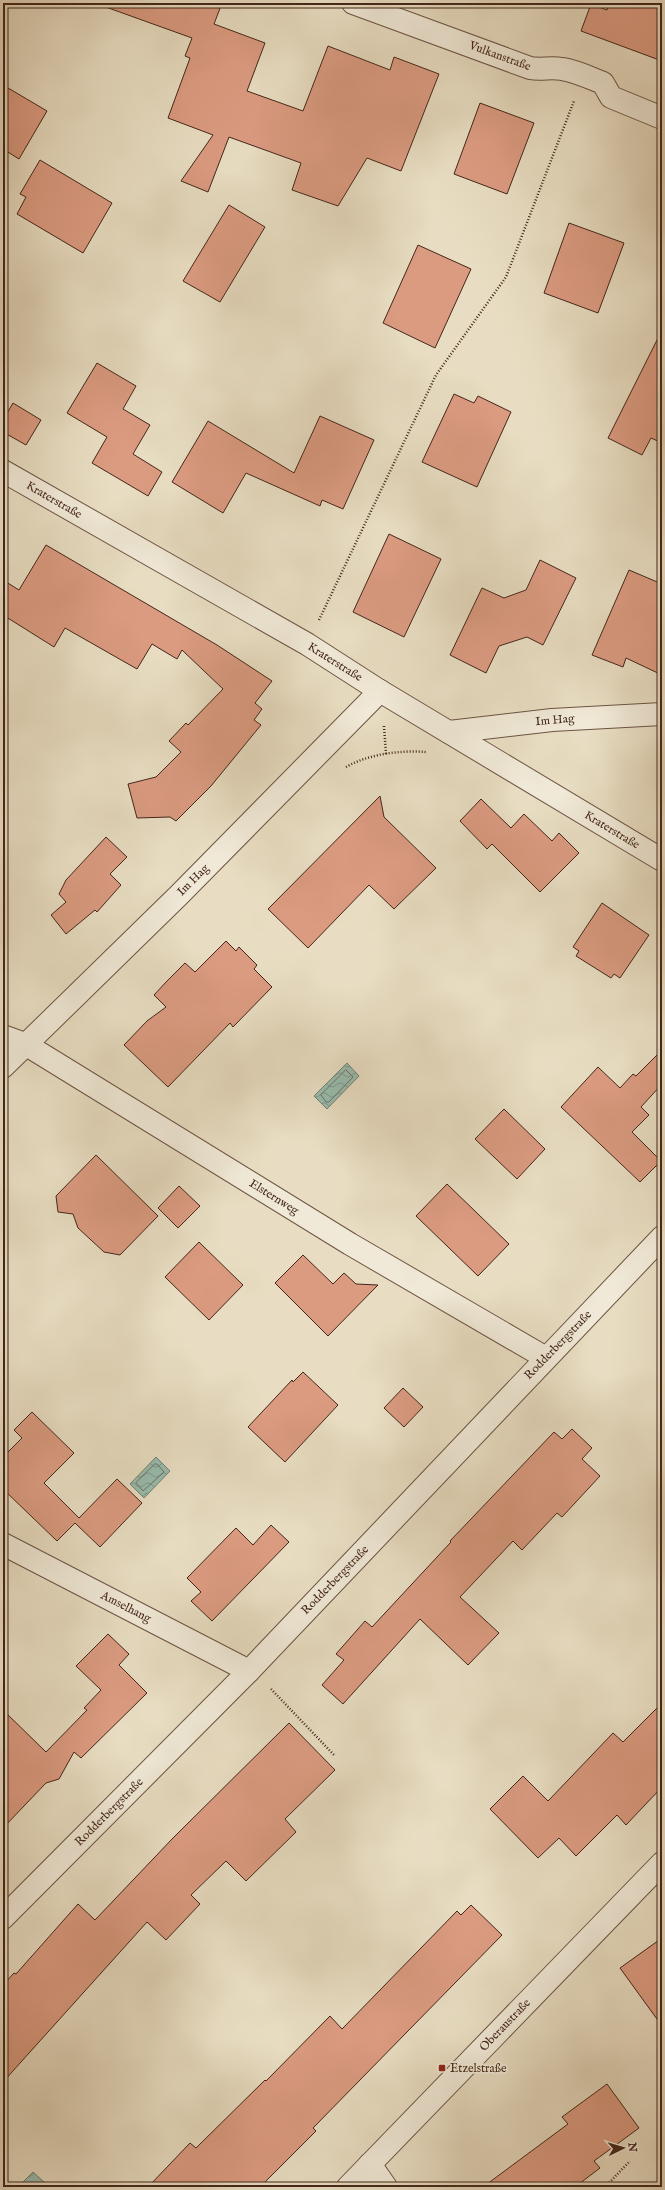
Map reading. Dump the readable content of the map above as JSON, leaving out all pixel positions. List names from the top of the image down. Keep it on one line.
{"streets":{"street":["Vulkanstraße","Kraterstraße","Im Hag","Elsternweg","Rodderbergstraße","Amselhang","Oberaustraße"]},"crossings":[["Kraterstraße","Im Hag"],["Im Hag","Elsternweg"],["Elsternweg","Rodderbergstraße"],["Rodderbergstraße","Amselhang"]],"places":{"transit":["Etzelstraße"]},"north":"right"}
